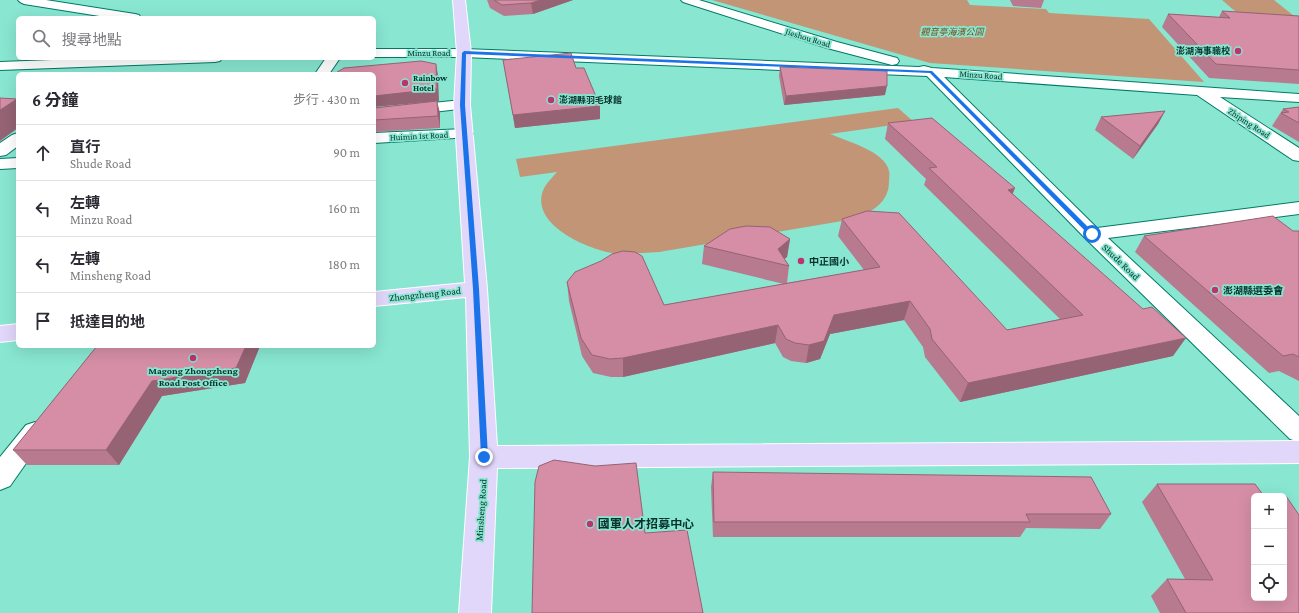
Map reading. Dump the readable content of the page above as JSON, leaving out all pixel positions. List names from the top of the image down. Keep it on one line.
{"streets":{"main road":["Zhongzheng Road","Minsheng Road"],"street":["Jieshou Road","Minzu Road","Zhiping Road","Huimin 1st Road","Shude Road"]},"crossings":[["Jieshou Road","Minzu Road"],["Jieshou Road","Shude Road"],["Minzu Road","Zhiping Road"],["Minzu Road","Shude Road"],["Minzu Road","Minsheng Road"],["Huimin 1st Road","Minsheng Road"],["Zhongzheng Road","Minsheng Road"]],"parks":["觀音亭海濱公園"],"places":["澎湖海事職校","Rainbow Hotel","澎湖縣羽毛球館","中正國小","澎湖縣選委會","Magong Zhongzheng Road Post Office","國軍人才招募中心"],"page":{"search":"搜尋地點","heading":["6 分鐘","步行 · 430 m"],"list":[["直行","Shude Road","90 m"],["左轉","Minzu Road","160 m"],["左轉","Minsheng Road","180 m"],"抵達目的地"],"map_buttons":["+","−"]}}
